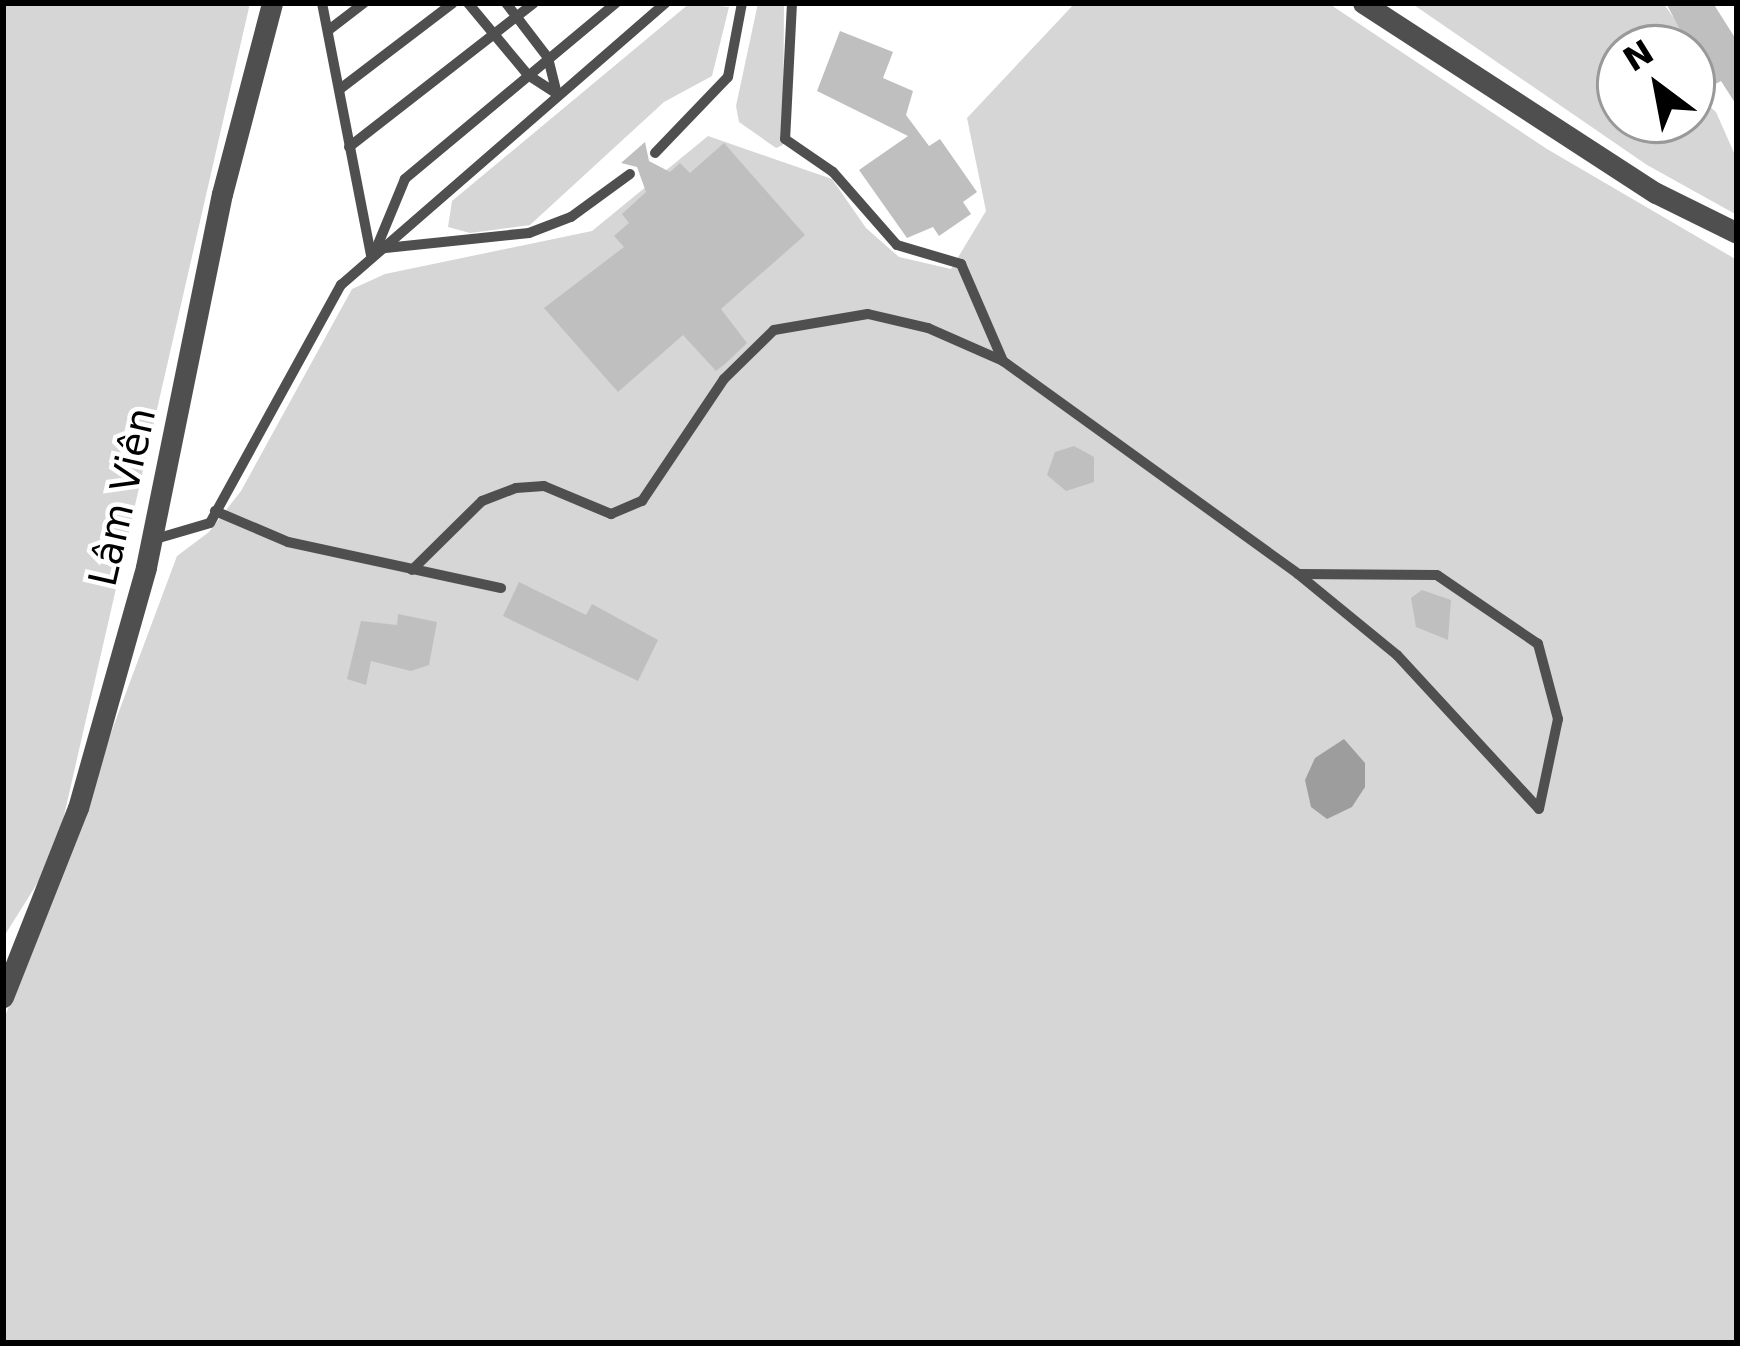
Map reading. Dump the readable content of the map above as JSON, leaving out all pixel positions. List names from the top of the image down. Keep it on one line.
{"streets":{"street":["Lâm Viên"]},"north":"top left"}
